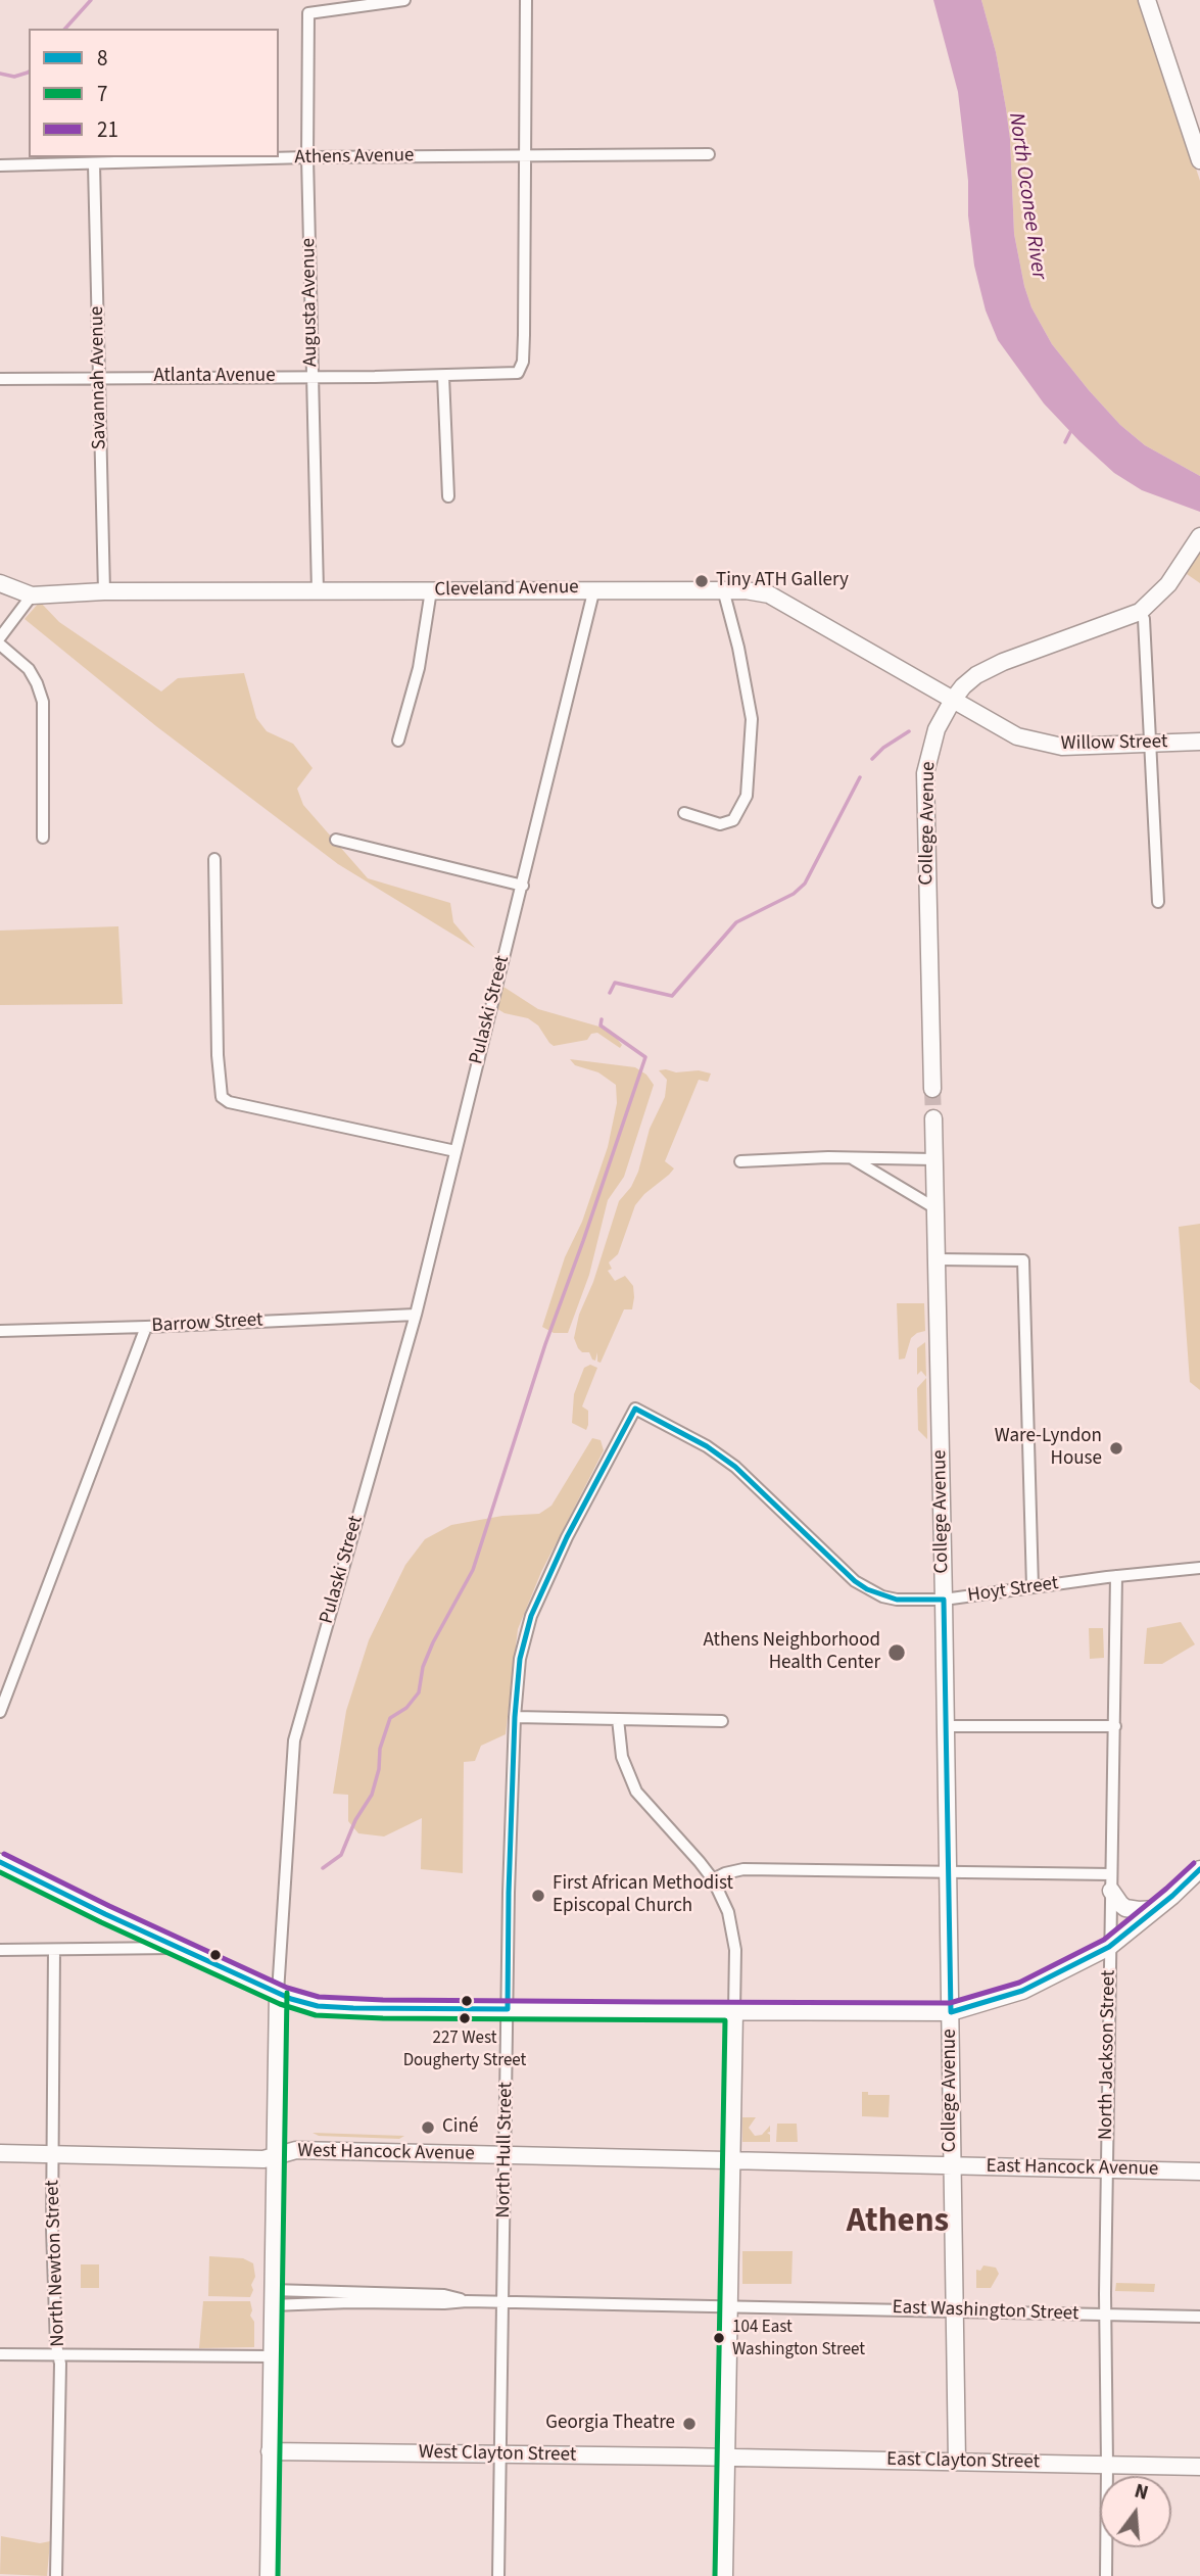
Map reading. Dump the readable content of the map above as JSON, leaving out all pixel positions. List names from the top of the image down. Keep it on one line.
{"streets":{"street":["Athens Avenue","Augusta Avenue","Atlanta Avenue","Savannah Avenue","Cleveland Avenue","Willow Street","College Avenue","Pulaski Street","Barrow Street","Hoyt Street","North Jackson Street","North Hull Street","West Hancock Avenue","East Hancock Avenue","North Newton Street","East Washington Street","West Clayton Street","East Clayton Street"]},"crossings":[["Athens Avenue","Augusta Avenue"],["Athens Avenue","Atlanta Avenue"],["Athens Avenue","Savannah Avenue"],["Augusta Avenue","Atlanta Avenue"],["Augusta Avenue","Cleveland Avenue"],["Atlanta Avenue","Savannah Avenue"],["Savannah Avenue","Cleveland Avenue"],["Cleveland Avenue","Willow Street"],["Cleveland Avenue","College Avenue"],["Cleveland Avenue","Pulaski Street"],["Willow Street","College Avenue"],["College Avenue","Hoyt Street"],["College Avenue","East Hancock Avenue"],["College Avenue","East Washington Street"],["College Avenue","East Clayton Street"],["Pulaski Street","Barrow Street"],["Pulaski Street","West Hancock Avenue"],["Pulaski Street","East Washington Street"],["Pulaski Street","West Clayton Street"],["Hoyt Street","North Jackson Street"],["Hoyt Street","North Hull Street"],["North Jackson Street","East Hancock Avenue"],["North Jackson Street","East Washington Street"],["North Jackson Street","East Clayton Street"],["North Hull Street","West Hancock Avenue"],["North Hull Street","East Washington Street"],["North Hull Street","West Clayton Street"],["West Hancock Avenue","East Hancock Avenue"],["West Hancock Avenue","North Newton Street"],["West Clayton Street","East Clayton Street"]],"districts":["Athens"],"water":["North Oconee River"],"places":["Tiny ATH Gallery","Ware-Lyndon House","Athens Neighborhood Health Center","First African Methodist Episcopal Church","227 West Dougherty Street","Ciné","104 East Washington Street","Georgia Theatre"],"lines":["transit line 8","transit line 21","transit line 7"],"legend":["8","7","21"],"north":"top"}
